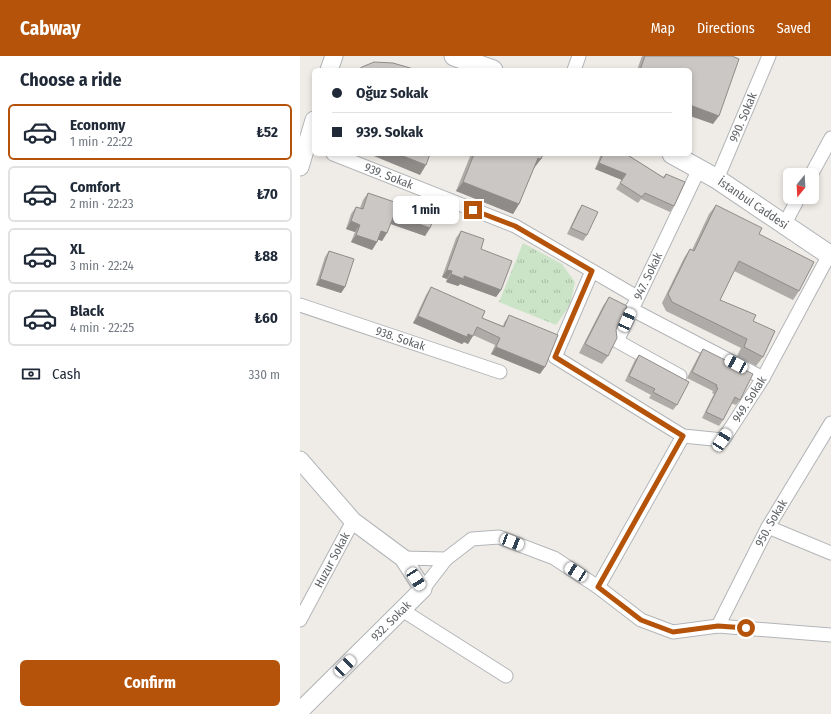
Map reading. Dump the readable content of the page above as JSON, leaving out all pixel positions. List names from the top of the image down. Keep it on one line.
{"streets":{"main road":["İstanbul Caddesi"],"street":["990. Sokak","939. Sokak","947. Sokak","938. Sokak","949. Sokak","950. Sokak","Huzur Sokak","932. Sokak"]},"crossings":[["990. Sokak","İstanbul Caddesi"],["939. Sokak","947. Sokak"],["939. Sokak","949. Sokak"],["İstanbul Caddesi","947. Sokak"],["İstanbul Caddesi","949. Sokak"]],"north":"bottom","page":{"header":"Cabway","nav":["Map","Directions","Saved"],"heading":"Choose a ride","banner":["Oğuz Sokak","939. Sokak"],"list":[{"name":"Economy","note":"1 min · 22:22","value":"₺52"},{"name":"Comfort","note":"2 min · 22:23","value":"₺70"},{"name":"XL","note":"3 min · 22:24","value":"₺88"},{"name":"Black","note":"4 min · 22:25","value":"₺60"}],"bubble":"1 min","pay":["Cash","330 m"],"buttons":"Confirm"}}
